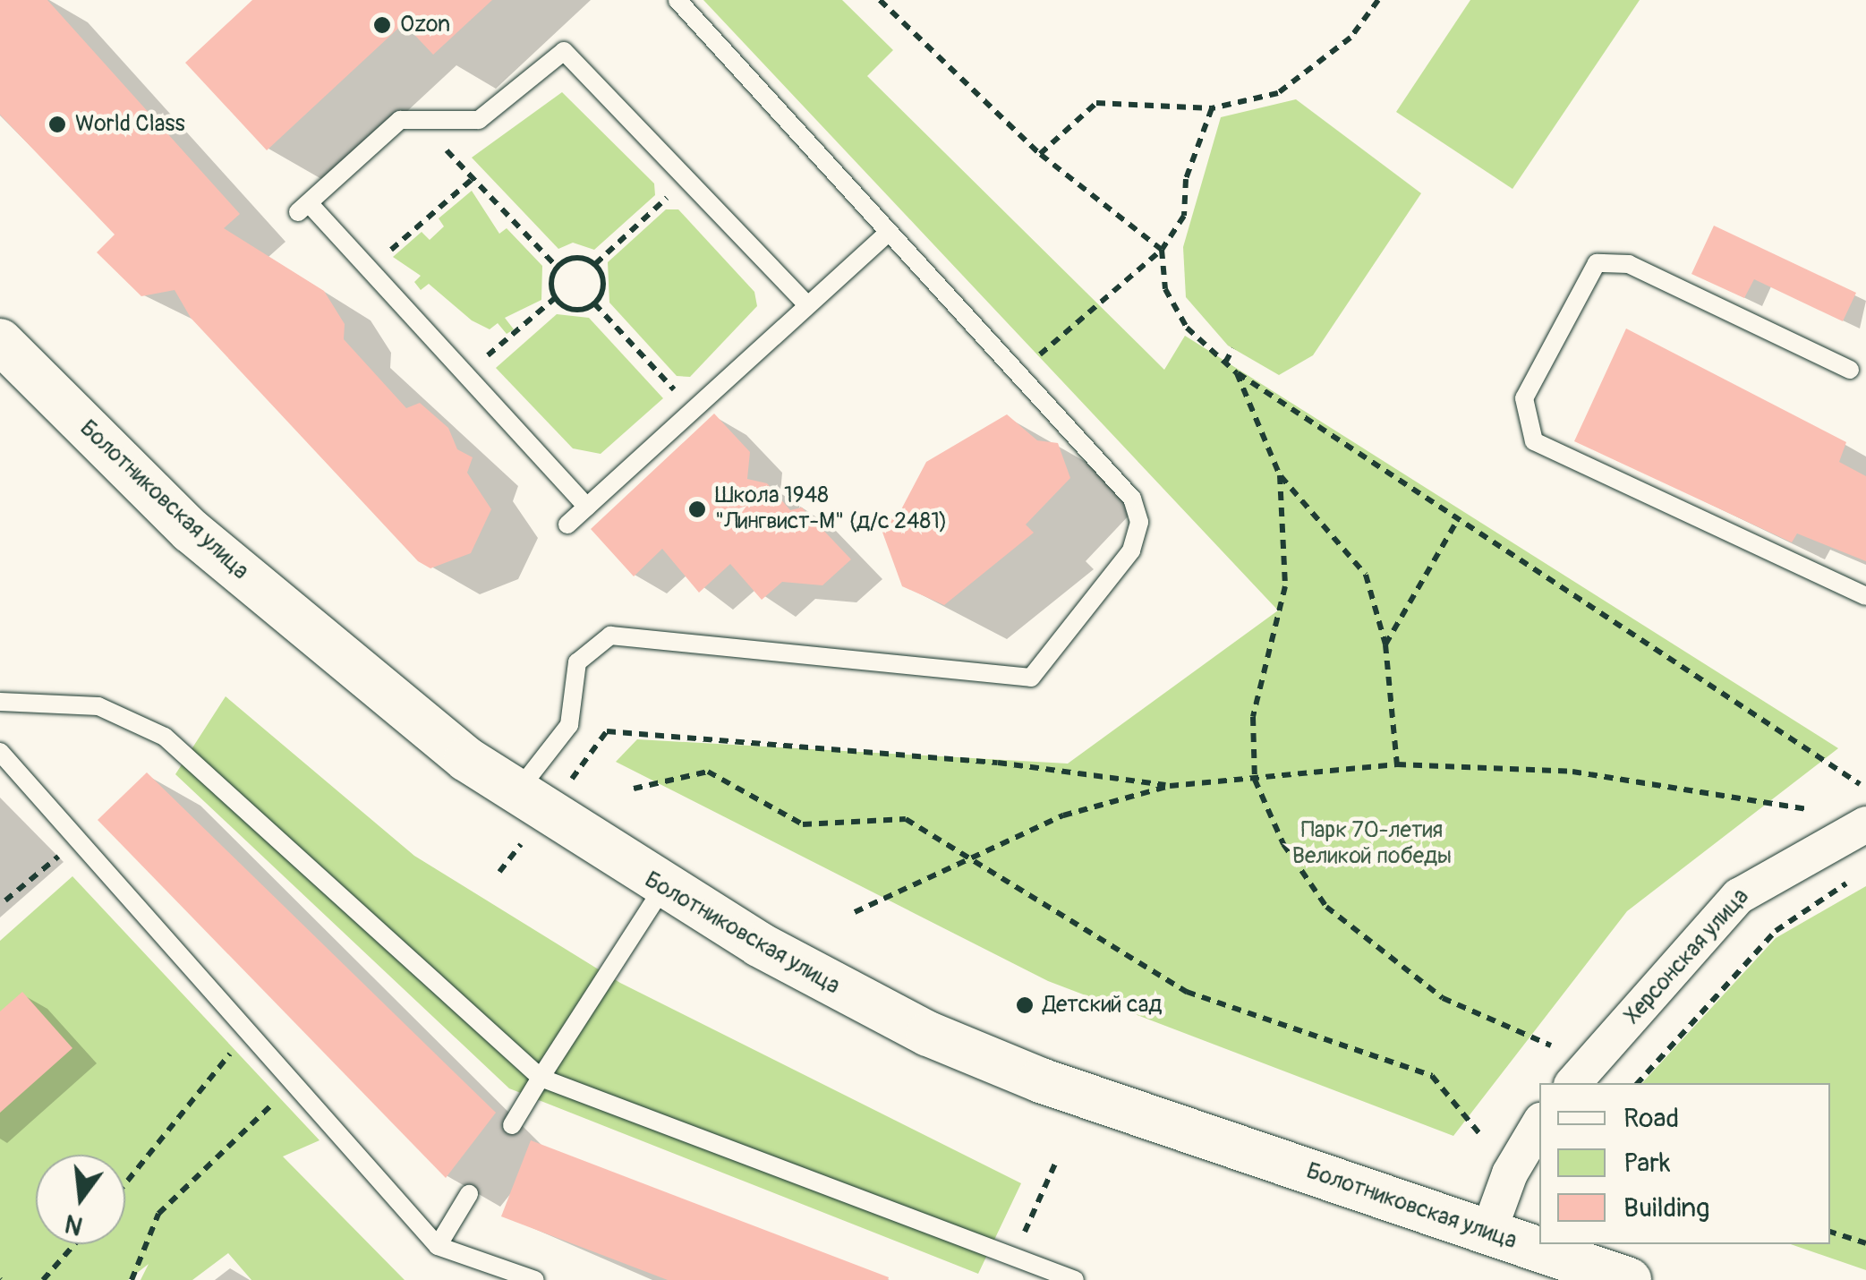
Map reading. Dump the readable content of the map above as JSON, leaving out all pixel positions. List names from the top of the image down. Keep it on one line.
{"streets":{"street":["Болотниковская улица","Херсонская улица"]},"parks":["Парк 70-летия Великой победы"],"places":["Ozon","World Class","Школа 1948 \"Лингвист-М\" (д/с 2481)","Детский сад"],"legend":["Road","Park","Building"],"north":"bottom"}
